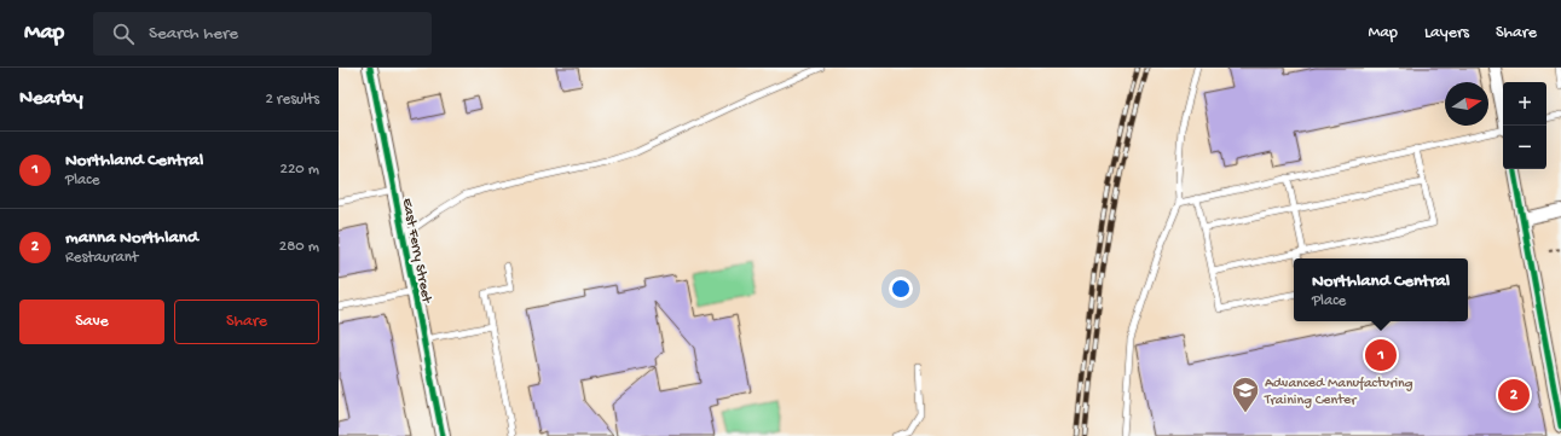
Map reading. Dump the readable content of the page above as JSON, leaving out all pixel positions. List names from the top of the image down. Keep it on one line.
{"streets":{"street":["East Ferry Street"]},"places":{"school or university":["Advanced Manufacturing Training Center"]},"north":"right","page":{"header":"Map","search":"Search here","nav":["Map","Layers","Share"],"heading":["Nearby","2 results"],"map_buttons":["+","−"],"list":[{"mark":"1","name":"Northland Central","note":"Place","value":"220 m"},{"mark":"2","name":"manna Northland","note":"Restaurant","value":"280 m"}],"popup":["Northland Central","Place"],"buttons":["Save","Share"],"pins":["1","2"]}}
